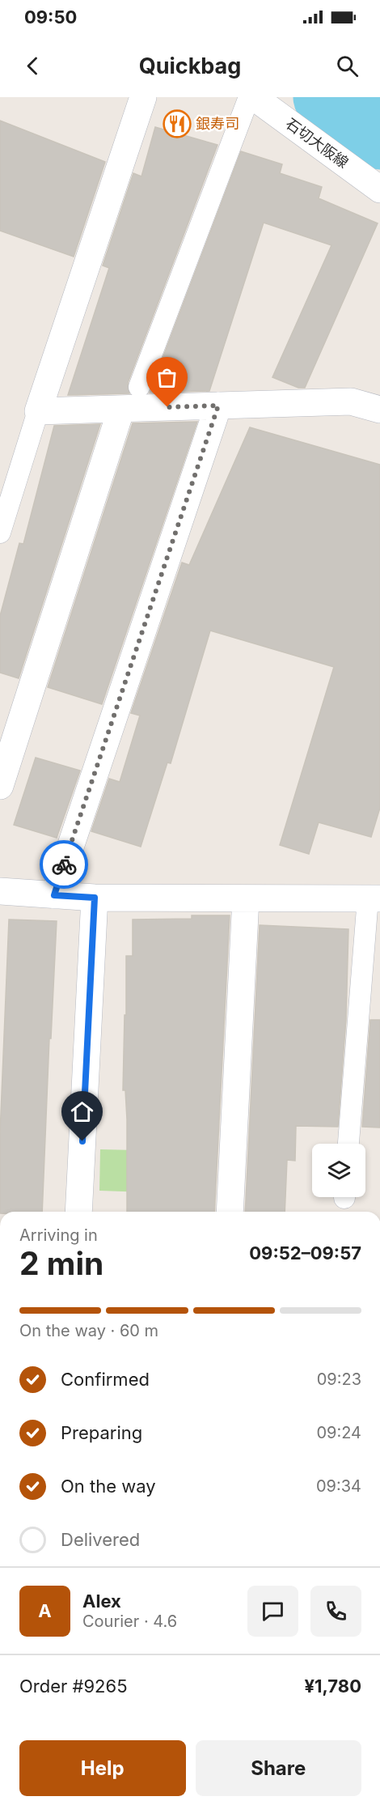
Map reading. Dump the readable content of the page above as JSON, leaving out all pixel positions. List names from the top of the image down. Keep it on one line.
{"streets":{"street":["石切大阪線"]},"places":{"restaurant":["銀寿司"]},"page":{"status":"09:50","header":"Quickbag","heading":["2 min","Arriving in","09:52–09:57"],"panel":["Alex","Courier · 4.6","Order #9265","¥1,780"],"bar":"On the way · 60 m","list":[["Confirmed","09:23"],["Preparing","09:24"],["On the way","09:34"],"Delivered"],"round":"A","buttons":["Help","Share"]}}
